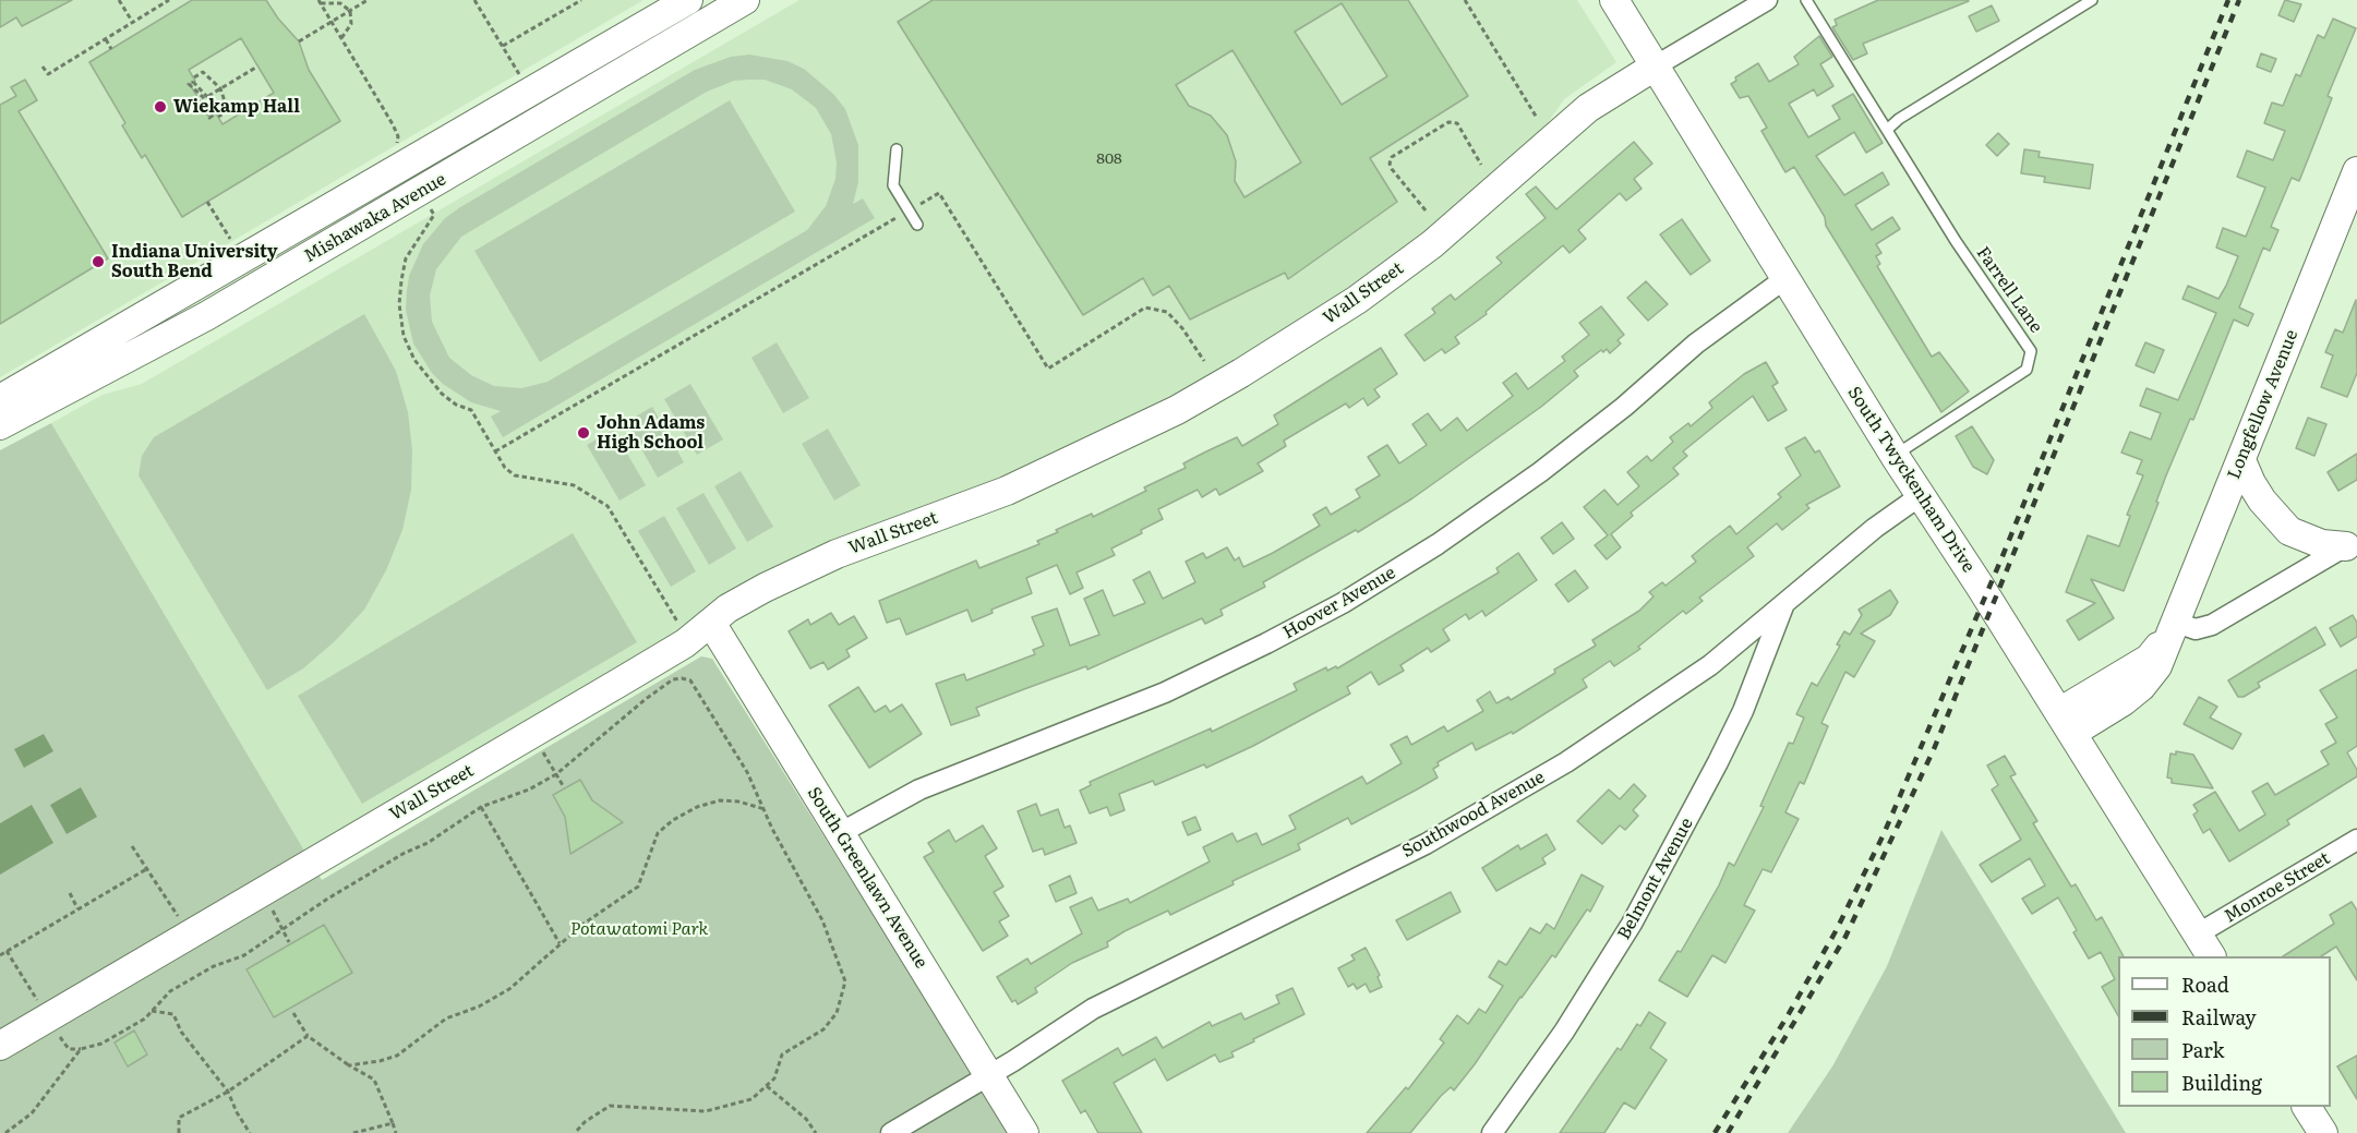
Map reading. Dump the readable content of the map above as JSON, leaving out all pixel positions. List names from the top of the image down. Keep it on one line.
{"streets":{"street":["Mishawaka Avenue","Wall Street","Longfellow Avenue","South Twyckenham Drive","Hoover Avenue","Southwood Avenue","South Greenlawn Avenue","Belmont Avenue","Monroe Street"],"lane":["Farrell Lane"]},"crossings":[["Farrell Lane","South Twyckenham Drive"],["Wall Street","South Twyckenham Drive"],["Wall Street","South Greenlawn Avenue"],["Longfellow Avenue","South Twyckenham Drive"],["South Twyckenham Drive","Hoover Avenue"],["South Twyckenham Drive","Southwood Avenue"],["South Twyckenham Drive","Monroe Street"],["Hoover Avenue","South Greenlawn Avenue"],["Southwood Avenue","South Greenlawn Avenue"],["Southwood Avenue","Belmont Avenue"]],"parks":["Potawatomi Park"],"places":["Wiekamp Hall","Indiana University South Bend","John Adams High School"],"house_numbers":["808"],"legend":["Road","Railway","Park","Building"]}
